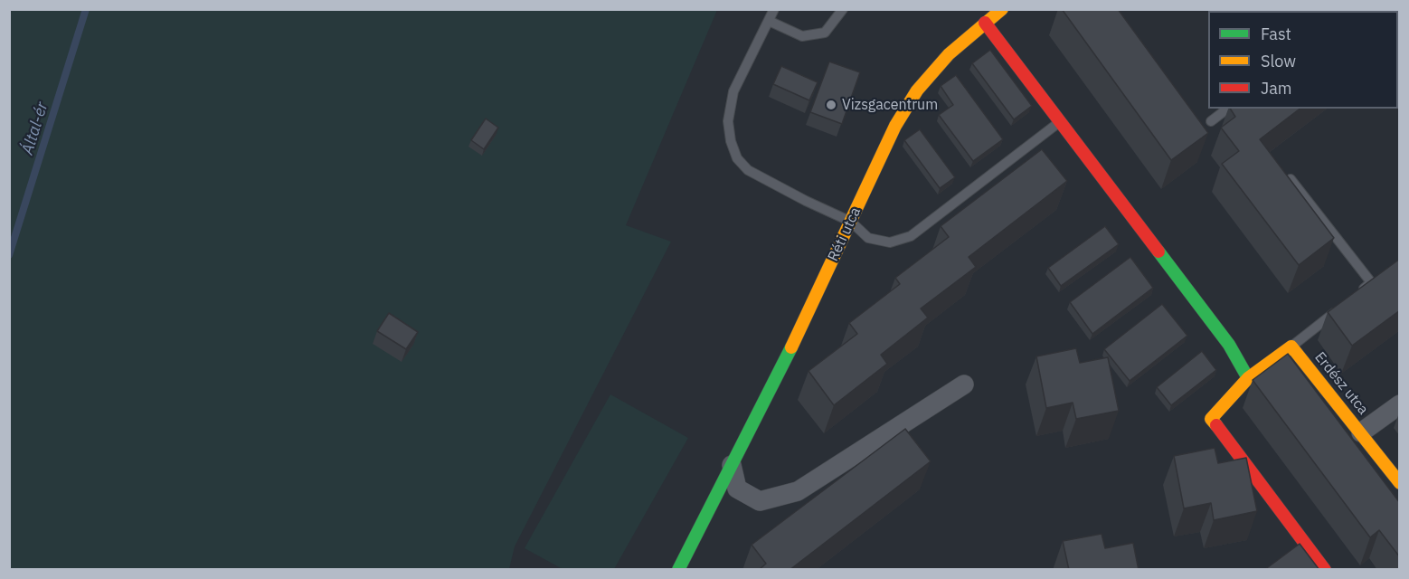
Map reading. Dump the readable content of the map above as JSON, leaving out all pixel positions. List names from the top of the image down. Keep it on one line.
{"streets":{"street":["Réti utca","Erdész utca"]},"water":["Által-ér"],"places":["Vizsgacentrum"],"legend":["Fast","Slow","Jam"]}
